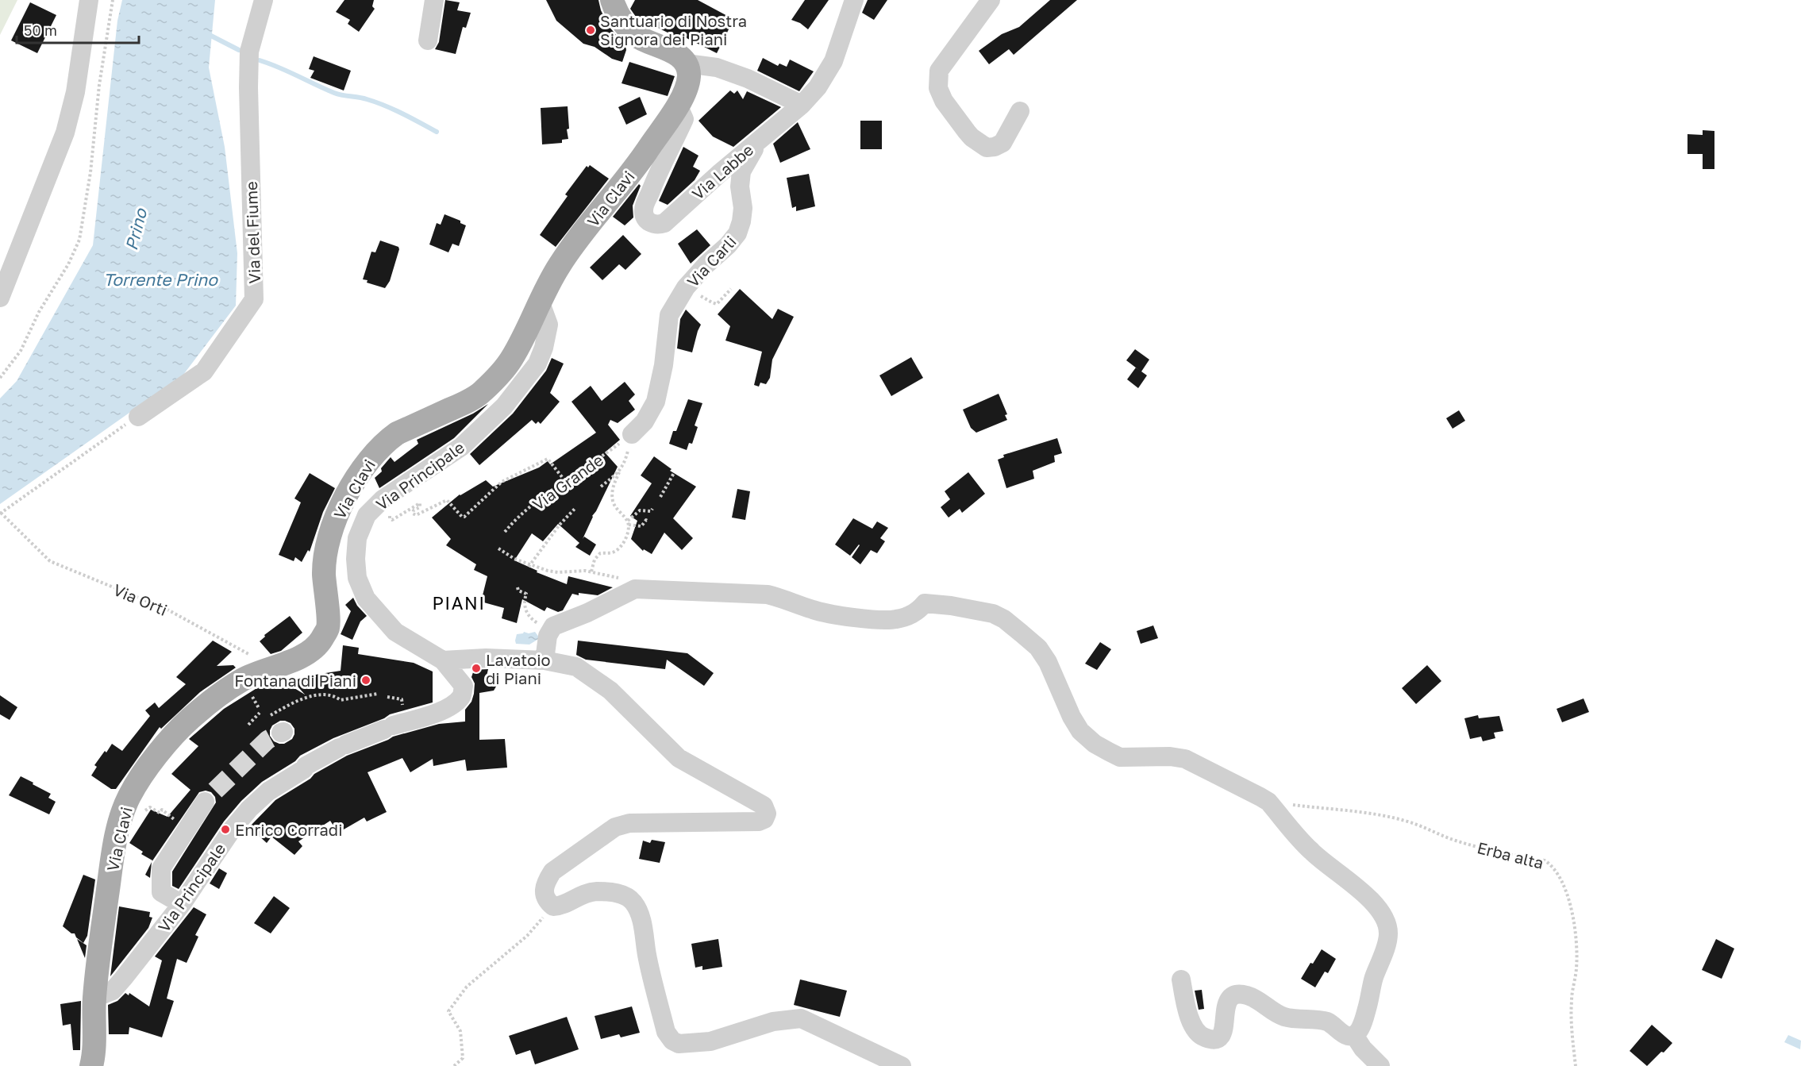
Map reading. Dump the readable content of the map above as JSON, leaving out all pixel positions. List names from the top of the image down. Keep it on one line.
{"streets":{"main road":["Via Clavi"],"street":["Via Labbe","Via del Fiume","Via Carli","Via Principale"],"path":["Via Grande","Via Orti","Erba alta"]},"crossings":[["Via Labbe","Via Clavi"],["Via Labbe","Via Carli"],["Via Clavi","Via Principale"],["Via Carli","Via Grande"]],"districts":["PIANI"],"water":["Prino","Torrente Prino"],"places":["Santuario di Nostra Signora dei Piani","Lavatoio di Piani","Fontana di Piani","Enrico Corradi"],"scale_bar":"50 m"}
